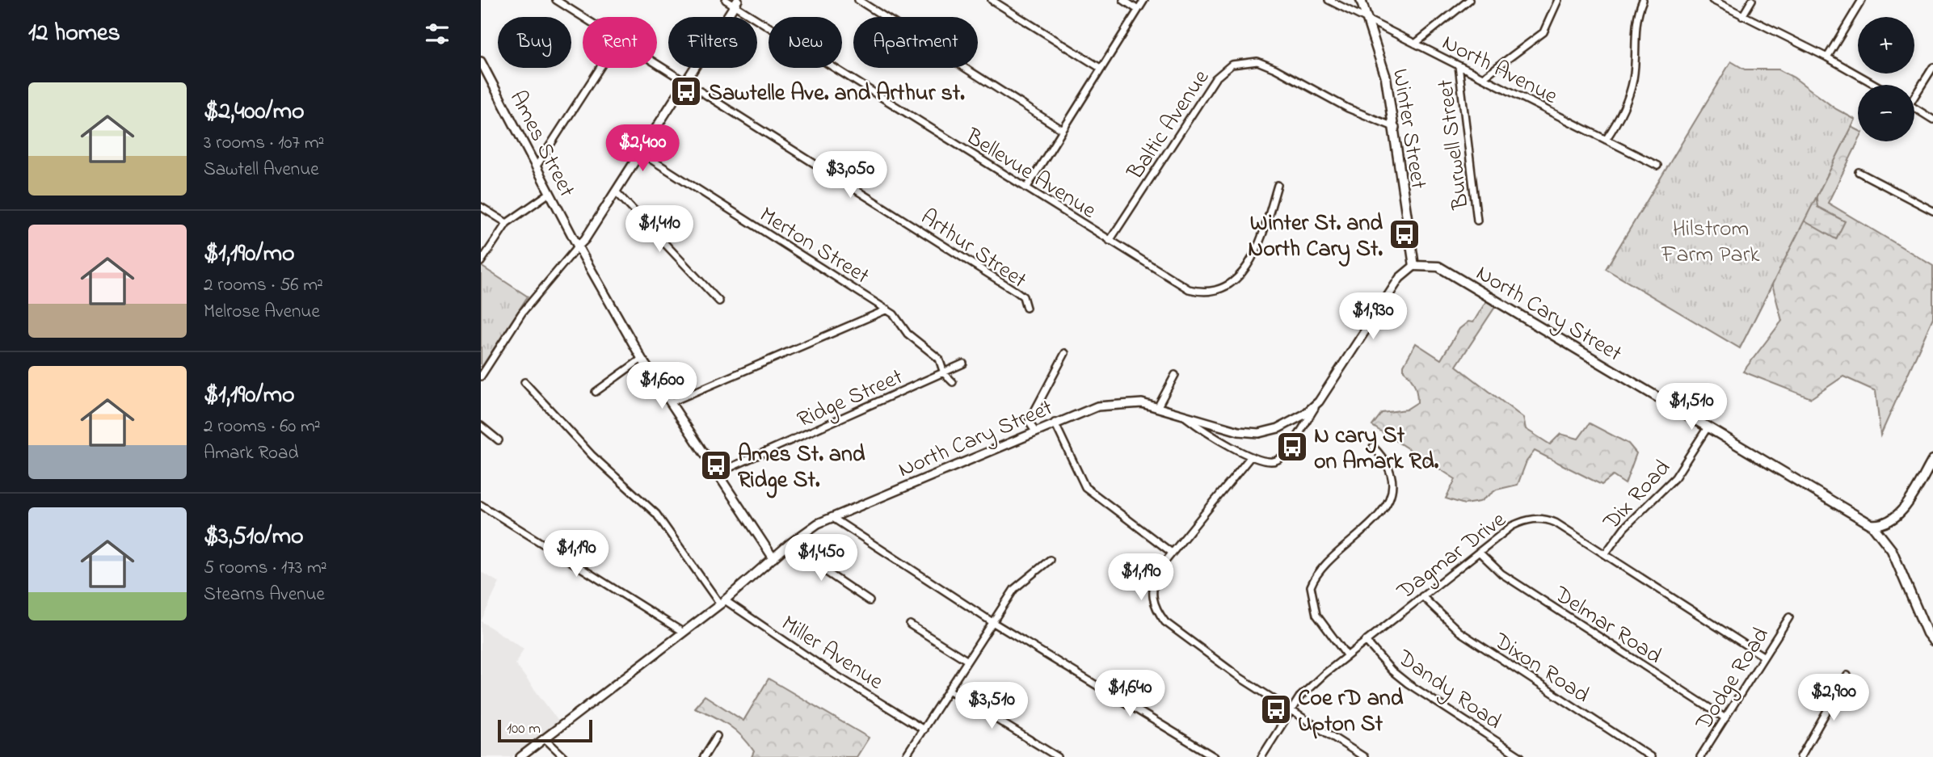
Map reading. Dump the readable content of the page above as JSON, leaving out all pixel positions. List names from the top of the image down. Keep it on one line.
{"streets":{"main road":["Winter Street","North Cary Street"],"street":["North Avenue","Baltic Avenue","Ames Street","Burwell Street","Bellevue Avenue","Merton Street","Arthur Street","Ridge Street","Dix Road","Dagmar Drive","Delmar Road","Miller Avenue","Dixon Road","Dodge Road","Dandy Road"]},"crossings":[["North Avenue","Winter Street"],["North Avenue","Burwell Street"],["Baltic Avenue","Winter Street"],["Baltic Avenue","Bellevue Avenue"],["Winter Street","North Cary Street"],["Ames Street","North Cary Street"],["Ames Street","Ridge Street"],["Merton Street","Ridge Street"],["North Cary Street","Dix Road"],["North Cary Street","Miller Avenue"],["Dix Road","Dagmar Drive"],["Dagmar Drive","Delmar Road"],["Dagmar Drive","Dixon Road"],["Dagmar Drive","Dodge Road"],["Dagmar Drive","Dandy Road"],["Delmar Road","Dodge Road"]],"parks":["Hilstrom Farm Park"],"places":{"bus stop":["Sawtelle Ave. and Arthur st.","Winter St. and North Cary St.","N cary St on Amark Rd.","Ames St. and Ridge St.","Coe rD and Upton St"]},"scale_bar":"100 m","page":{"heading":"12 homes","map_buttons":["+","−"],"chip":["Buy","Rent","Filters","New","Apartment"],"list":[{"name":"$2,400/mo","note":"3 rooms · 107 m² · Sawtell Avenue"},{"name":"$1,190/mo","note":"2 rooms · 56 m² · Melrose Avenue"},{"name":"$1,190/mo","note":"2 rooms · 60 m² · Amark Road"},{"name":"$3,510/mo","note":"5 rooms · 173 m² · Stearns Avenue"}],"price":["$2,400","$3,050","$1,410","$1,930","$1,600","$1,510","$1,190","$1,450","$1,190","$1,640","$2,900","$3,510"],"scale":"100 m"}}
